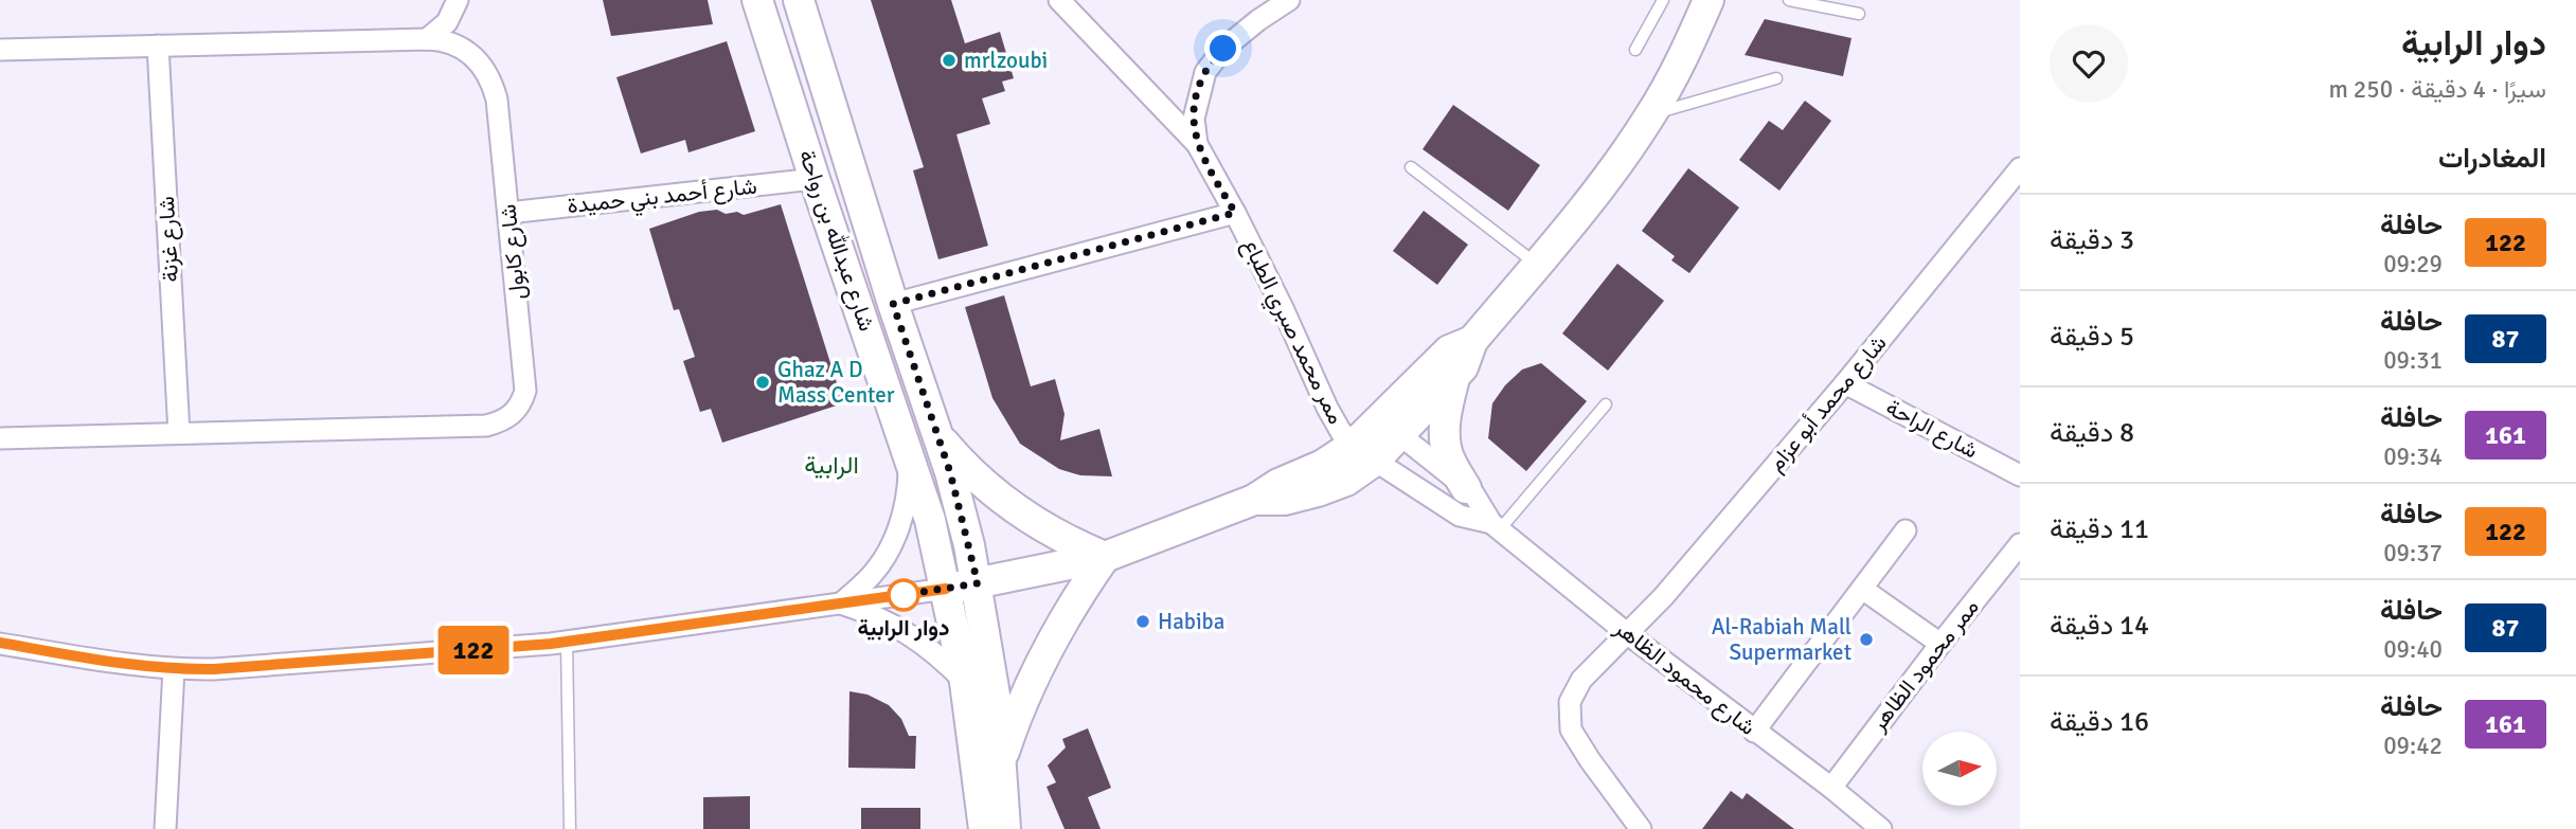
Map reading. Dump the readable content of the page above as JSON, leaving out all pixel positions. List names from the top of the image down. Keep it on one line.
{"streets":{"street":["شارع أحمد بني حميدة","شارع غزنة","شارع عبدالله بن رواحة","شارع كابول","ممر محمد صبري الطباع","شارع محمد أبو عزام","شارع الراحة","ممر محمود الظاهر","شارع محمود الظاهر"]},"crossings":[["شارع أحمد بني حميدة","شارع عبدالله بن رواحة"],["شارع أحمد بني حميدة","شارع كابول"],["شارع غزنة","شارع كابول"],["ممر محمد صبري الطباع","شارع محمود الظاهر"],["شارع محمد أبو عزام","شارع الراحة"],["شارع محمد أبو عزام","شارع محمود الظاهر"],["ممر محمود الظاهر","شارع محمود الظاهر"]],"districts":["الرابية"],"places":["mrlzoubi","Ghaz A D Mass Center","دوار الرابية","Habiba","Al-Rabiah Mall Supermarket"],"lines":["bus line 122"],"north":"right","page":{"heading":[["دوار الرابية","سيرًا · 4 دقيقة · 250 m"],"المغادرات"],"on_map":"122","list":[{"mark":"122","name":"حافلة","note":"09:29","value":"3 دقيقة"},{"mark":"87","name":"حافلة","note":"09:31","value":"5 دقيقة"},{"mark":"161","name":"حافلة","note":"09:34","value":"8 دقيقة"},{"mark":"122","name":"حافلة","note":"09:37","value":"11 دقيقة"},{"mark":"87","name":"حافلة","note":"09:40","value":"14 دقيقة"},{"mark":"161","name":"حافلة","note":"09:42","value":"16 دقيقة"}]}}
